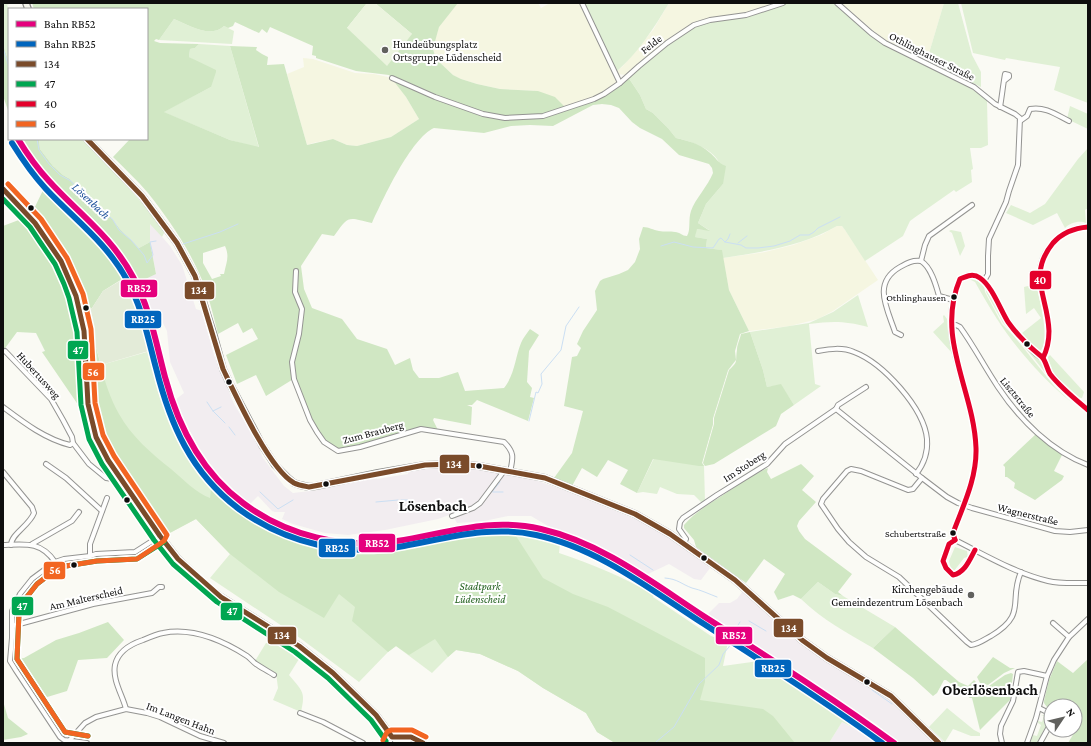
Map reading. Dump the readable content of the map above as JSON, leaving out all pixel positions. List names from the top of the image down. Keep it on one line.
{"streets":{"street":["Felde","Othlinghauser Straße","Hubertusweg","Lisztstraße","Zum Brauberg","Im Stoberg","Wagnerstraße","Am Malterscheid","Im Langen Hahn"]},"districts":["Lösenbach","Oberlösenbach"],"water":["Lösenbach"],"parks":["Stadtpark Lüdenscheid"],"places":["Hundeübungsplatz Ortsgruppe Lüdenscheid","Othlinghausen","Schubertstraße","Kirchengebäude Gemeindezentrum Lösenbach"],"lines":["rail line RB52","transit line 134","rail line RB25","transit line 56","transit line 47","transit line 40"],"legend":["Bahn RB52","Bahn RB25","134","47","40","56"],"north":"top right"}
